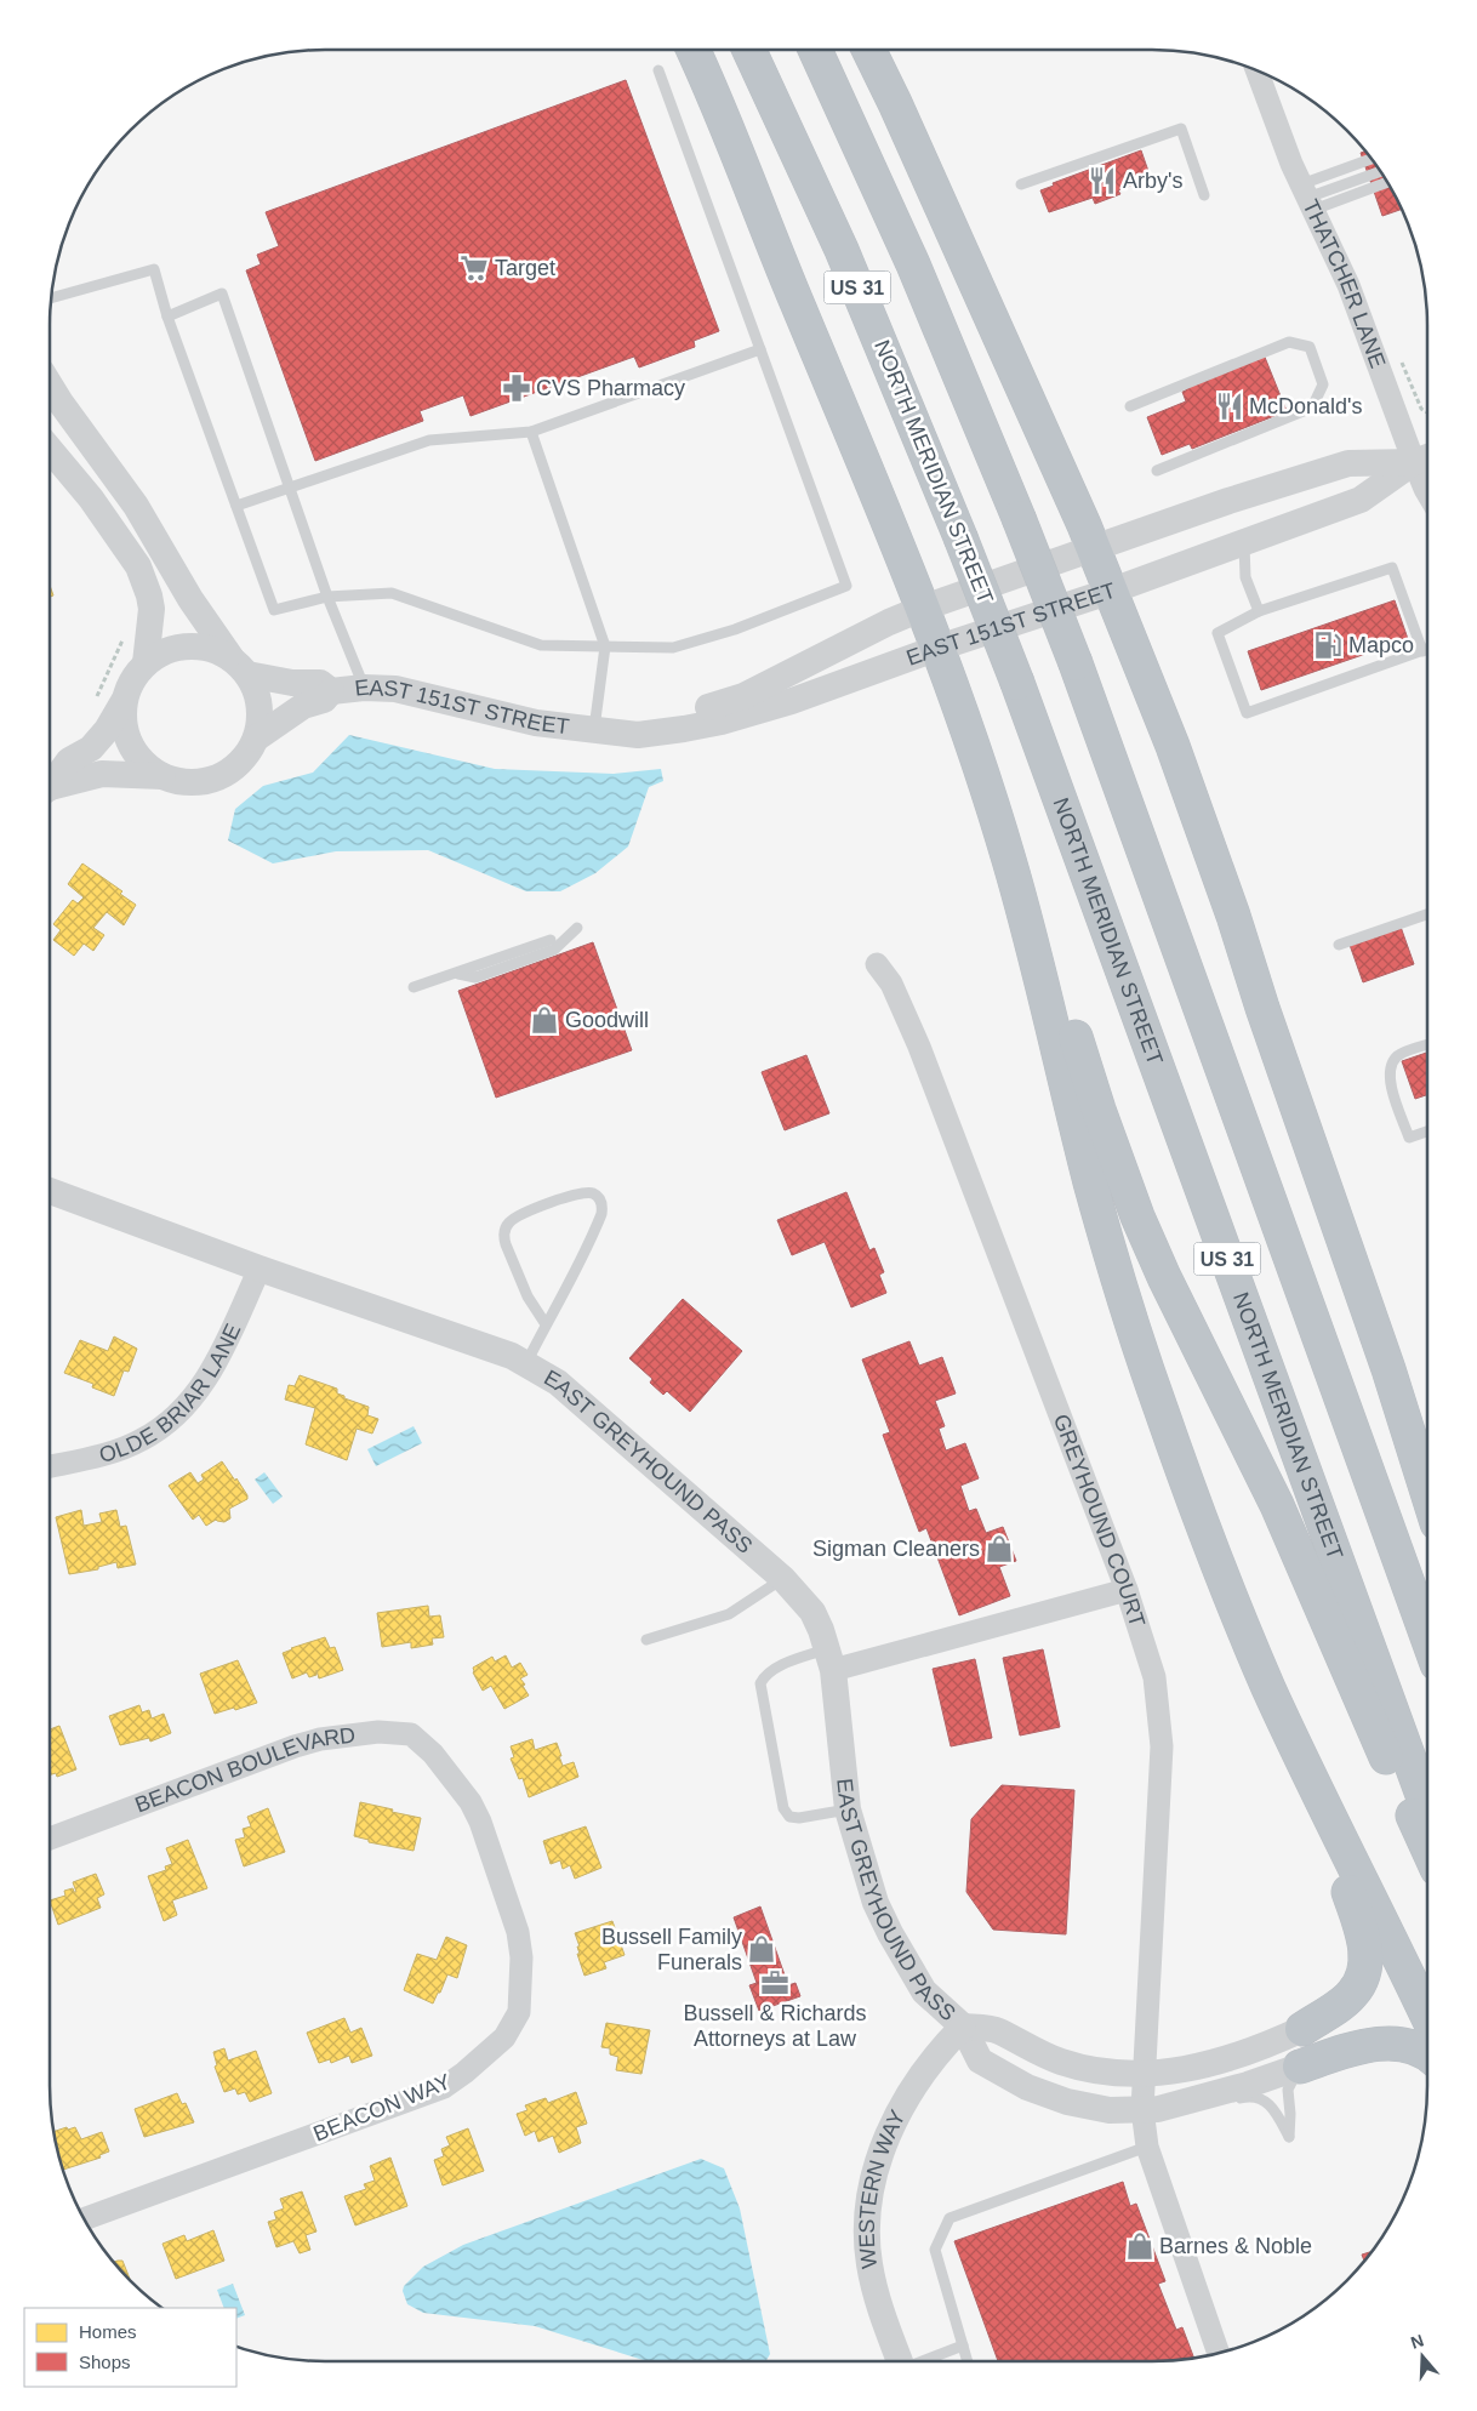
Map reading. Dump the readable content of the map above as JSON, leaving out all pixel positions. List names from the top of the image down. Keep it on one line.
{"streets":{"highway":["US 31","NORTH MERIDIAN STREET"],"street":["THATCHER LANE","EAST 151ST STREET","OLDE BRIAR LANE","EAST GREYHOUND PASS","GREYHOUND COURT","BEACON BOULEVARD","BEACON WAY","WESTERN WAY"]},"crossings":[["THATCHER LANE","EAST 151ST STREET"],["OLDE BRIAR LANE","EAST GREYHOUND PASS"],["EAST GREYHOUND PASS","GREYHOUND COURT"],["EAST GREYHOUND PASS","WESTERN WAY"],["BEACON BOULEVARD","BEACON WAY"]],"places":{"restaurant":["Arby's","McDonald's"],"supermarket":["Target"],"pharmacy":["CVS Pharmacy"],"fuel station":["Mapco"],"shop":["Goodwill","Sigman Cleaners","Bussell Family Funerals","Barnes & Noble"],"office":["Bussell & Richards Attorneys at Law"]},"legend":["Homes","Shops"],"north":"top"}
